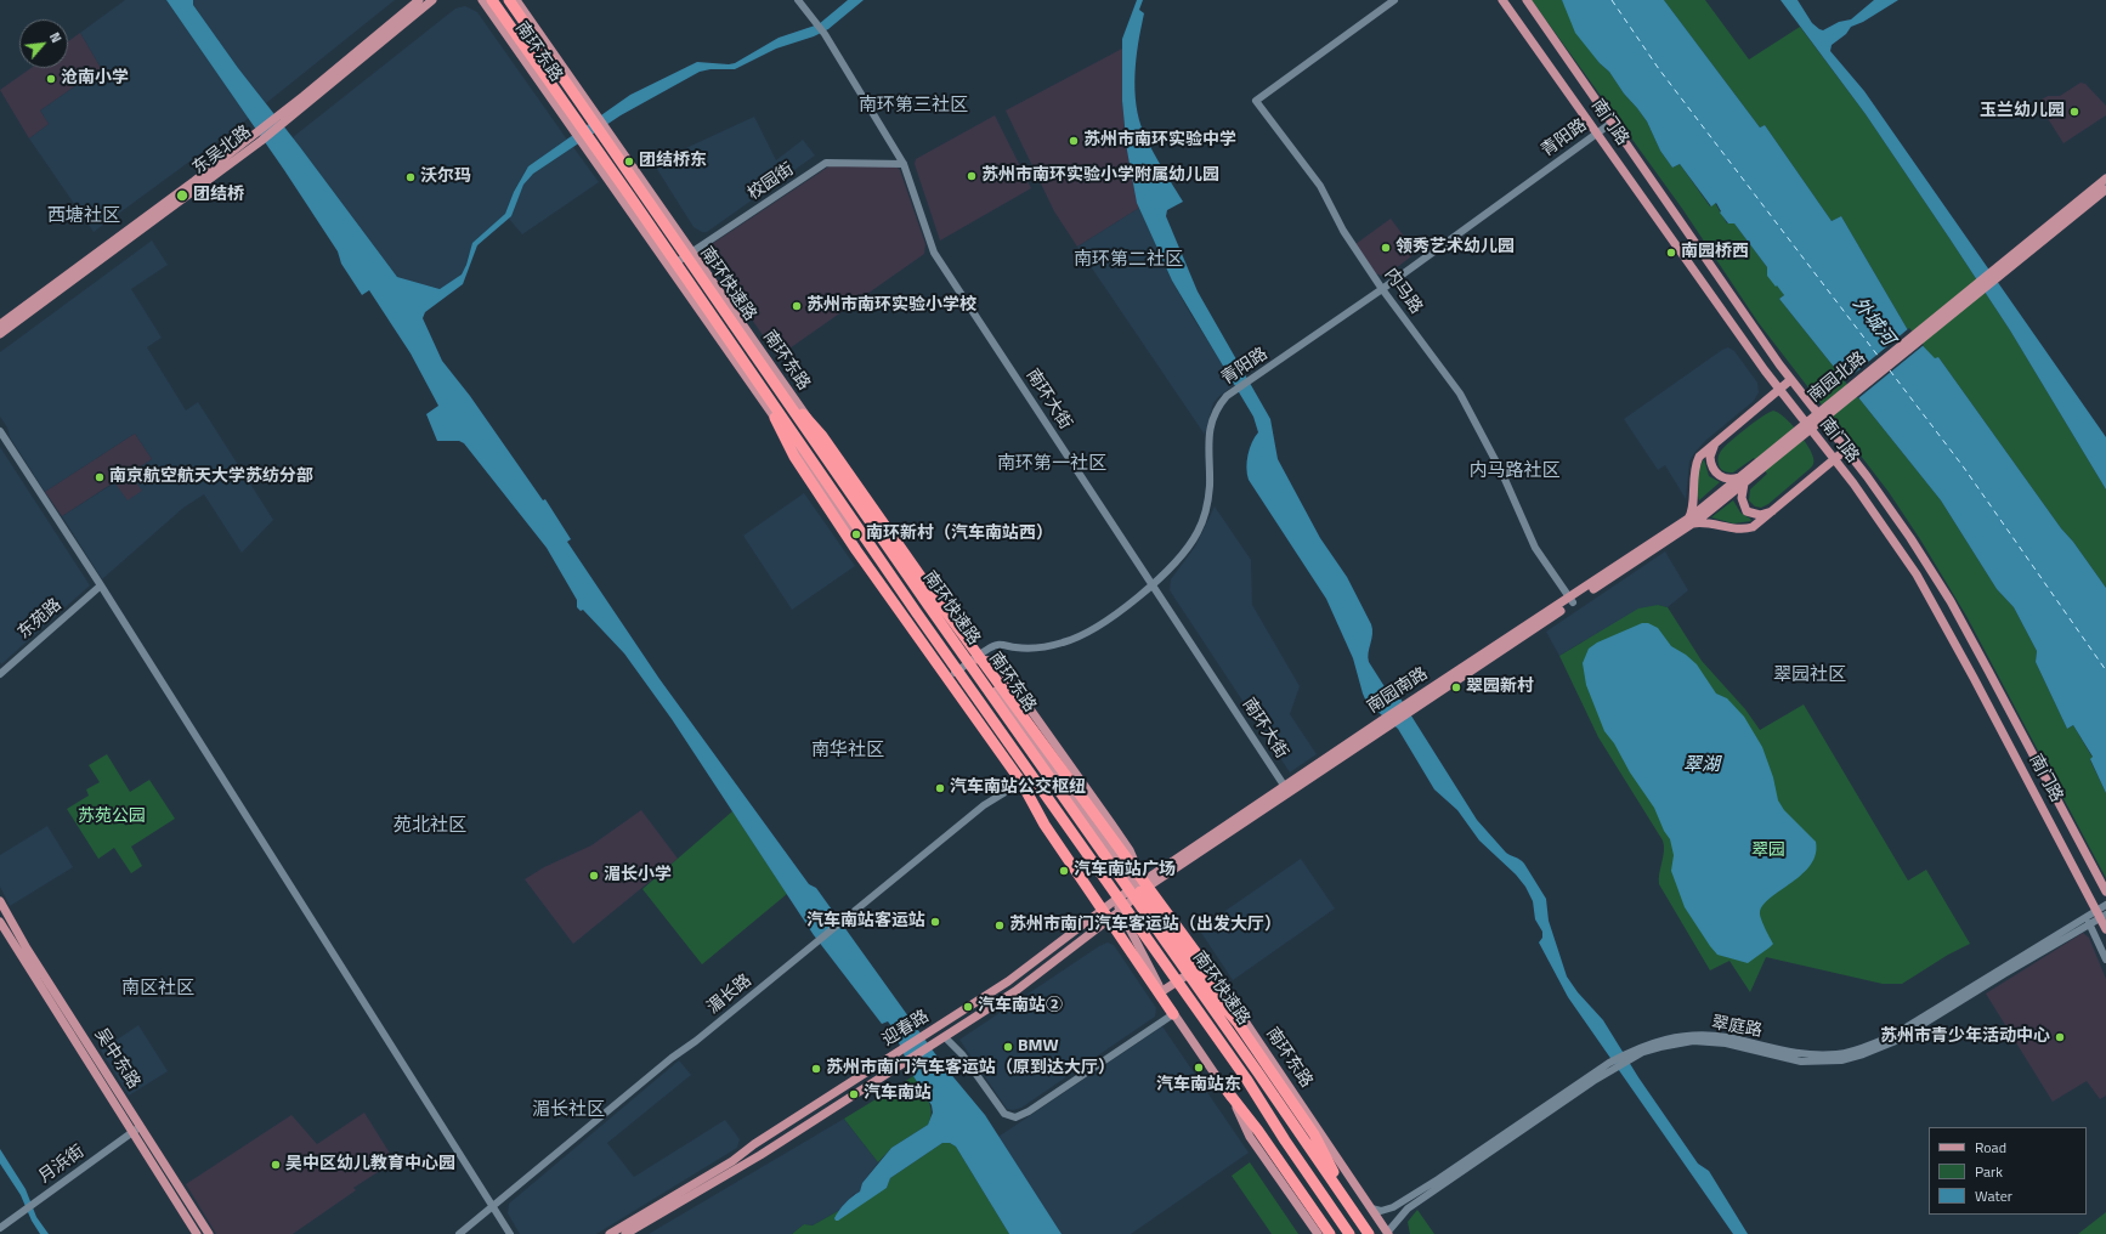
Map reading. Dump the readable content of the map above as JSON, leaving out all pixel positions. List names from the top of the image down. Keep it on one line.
{"streets":{"highway":["南环快速路"],"main road":["南环东路","南门路","东吴北路","南园北路","南园南路","迎春路","吴中东路"],"street":["青阳路","校园街","内马路","南环大街","东苑路","湄长路","翠庭路","月浜街"]},"crossings":[["南环东路","青阳路"],["南环东路","校园街"],["南环东路","南园南路"],["南环东路","翠庭路"],["南环东路","迎春路"],["南门路","青阳路"],["南门路","翠庭路"],["青阳路","内马路"],["青阳路","南环大街"],["校园街","南环大街"],["内马路","南园南路"],["南园北路","南园南路"],["南环大街","南园南路"],["南园南路","迎春路"],["吴中东路","月浜街"]],"districts":["南环第三社区","西塘社区","南环第二社区","南环第一社区","内马路社区","翠园社区","南华社区","苑北社区","南区社区","湄长社区"],"water":["外城河","翠湖"],"parks":["苏苑公园","翠园"],"places":["沧南小学","玉兰幼儿园","苏州市南环实验中学","团结桥东","苏州市南环实验小学附属幼儿园","沃尔玛","团结桥","领秀艺术幼儿园","南园桥西","苏州市南环实验小学校","南京航空航天大学苏纺分部","南环新村（汽车南站西）","翠园新村","汽车南站公交枢纽","汽车南站广场","湄长小学","汽车南站客运站","苏州市南门汽车客运站（出发大厅）","汽车南站②","苏州市青少年活动中心","BMW","汽车南站东","苏州市南门汽车客运站（原到达大厅）","汽车南站","吴中区幼儿教育中心园"],"legend":["Road","Park","Water"],"north":"top right"}
